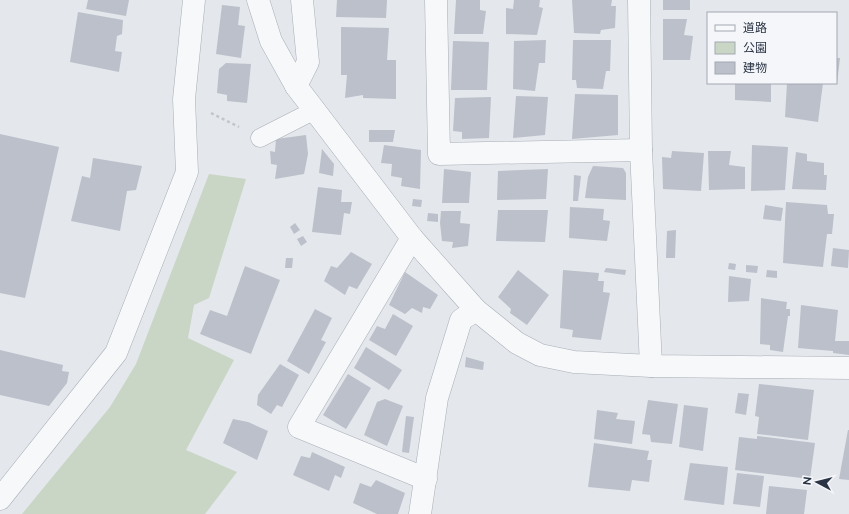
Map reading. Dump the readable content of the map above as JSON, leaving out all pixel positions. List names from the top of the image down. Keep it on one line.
{"legend":["道路","公園","建物"],"north":"left"}
